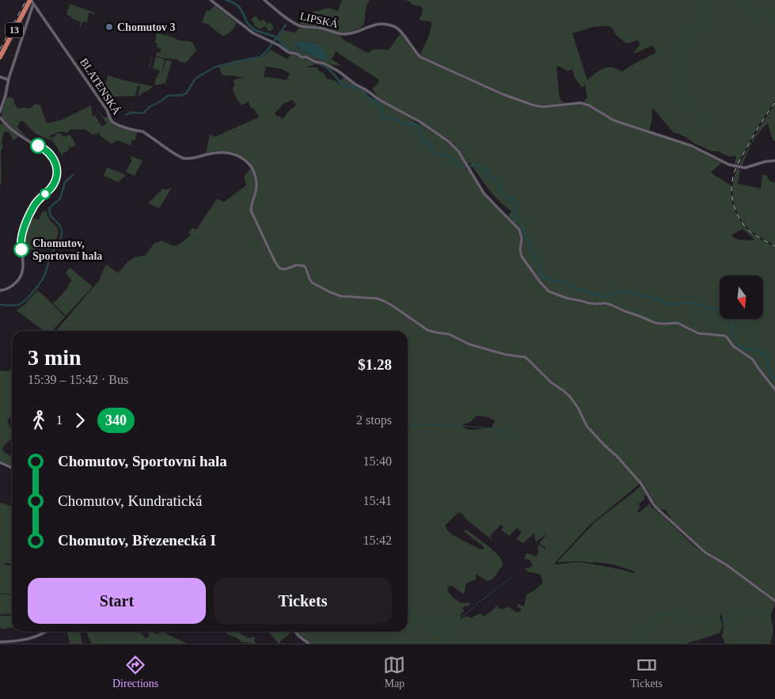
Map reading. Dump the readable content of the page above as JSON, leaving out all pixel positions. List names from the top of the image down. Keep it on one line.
{"streets":{"highway":["13"],"street":["LIPSKÁ","BLATENSKÁ"]},"crossings":[["13","BLATENSKÁ"]],"places":["Chomutov 3","Chomutov, Sportovní hala"],"lines":["bus line 340"],"north":"bottom","page":{"heading":["3 min","15:39 – 15:42 · Bus","$1.28"],"legs":["1","340","2 stops"],"list":[{"name":"Chomutov, Sportovní hala","value":"15:40"},{"name":"Chomutov, Kundratická","value":"15:41"},{"name":"Chomutov, Březenecká I","value":"15:42"}],"buttons":["Start","Tickets"],"tabs":["Directions","Map","Tickets"]}}
